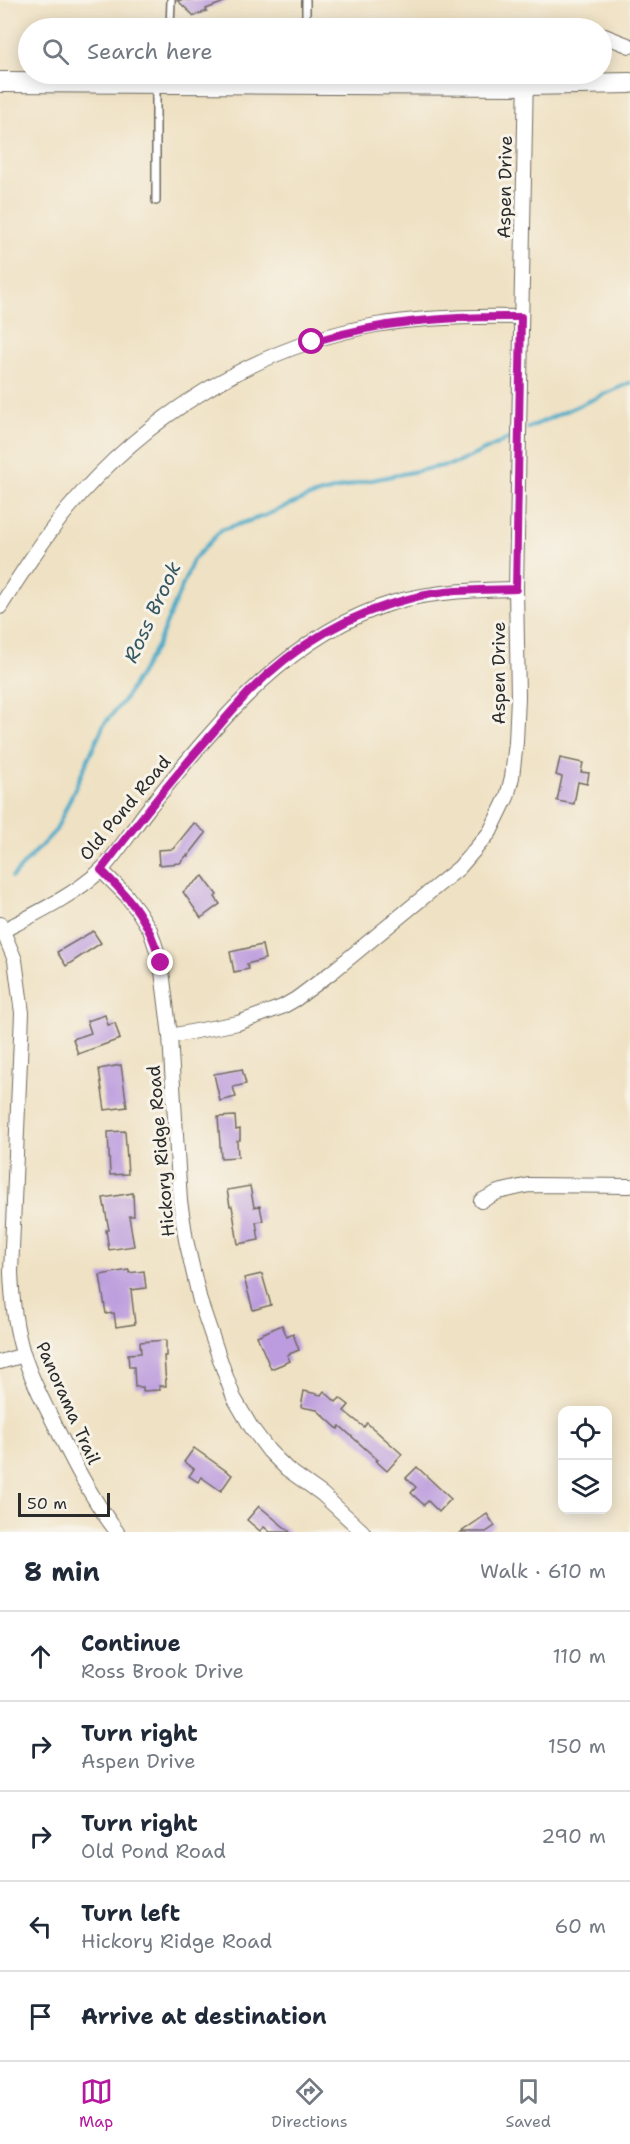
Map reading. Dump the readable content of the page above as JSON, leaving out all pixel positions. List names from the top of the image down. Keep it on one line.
{"streets":{"street":["Aspen Drive","Old Pond Road","Hickory Ridge Road","Panorama Trail"]},"crossings":[["Aspen Drive","Old Pond Road"],["Aspen Drive","Hickory Ridge Road"],["Old Pond Road","Hickory Ridge Road"],["Old Pond Road","Panorama Trail"]],"water":["Ross Brook"],"scale_bar":"50 m","page":{"search":"Search here","scale":"50 m","heading":["8 min","Walk · 610 m"],"list":[["Continue","Ross Brook Drive","110 m"],["Turn right","Aspen Drive","150 m"],["Turn right","Old Pond Road","290 m"],["Turn left","Hickory Ridge Road","60 m"],"Arrive at destination"],"nav":["Map","Directions","Saved"]}}
